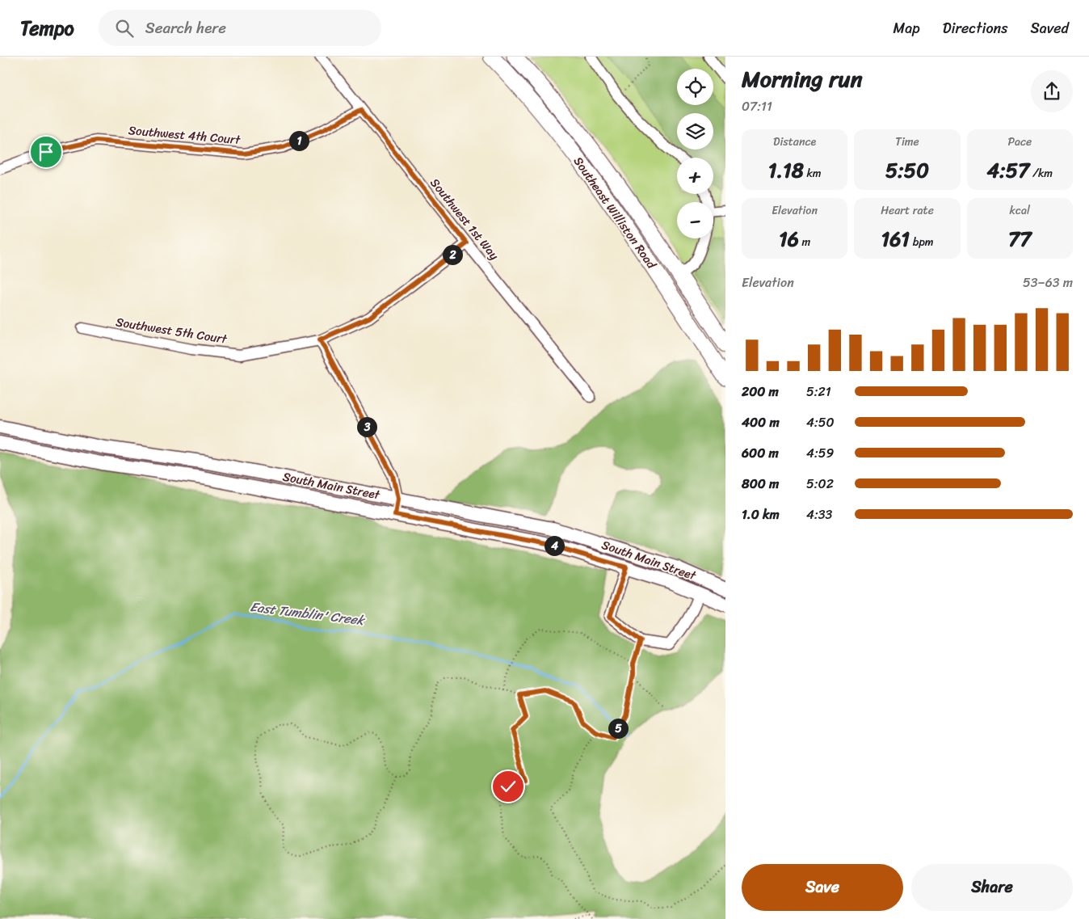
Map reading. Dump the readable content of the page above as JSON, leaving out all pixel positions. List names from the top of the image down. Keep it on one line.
{"streets":{"highway":["Southeast Williston Road"],"main road":["South Main Street"],"street":["Southwest 4th Court","Southwest 1st Way","Southwest 5th Court"]},"crossings":[["Southwest 4th Court","Southwest 1st Way"],["Southwest 1st Way","Southwest 5th Court"]],"water":["East Tumblin' Creek"],"page":{"header":"Tempo","search":"Search here","nav":["Map","Directions","Saved"],"heading":["Morning run","07:11"],"map_buttons":["+","−"],"stats":[["Distance","1.18 km"],["Time","5:50"],["Pace","4:57 /km"],["Elevation","16 m"],["Heart rate","161 bpm"],["kcal","77"]],"pins":["1","2","3","4","5"],"chart":["Elevation","53–63 m"],"list":[{"name":"200 m","note":"5:21"},{"name":"400 m","note":"4:50"},{"name":"600 m","note":"4:59"},{"name":"800 m","note":"5:02"},{"name":"1.0 km","note":"4:33"}],"buttons":["Save","Share"]}}
